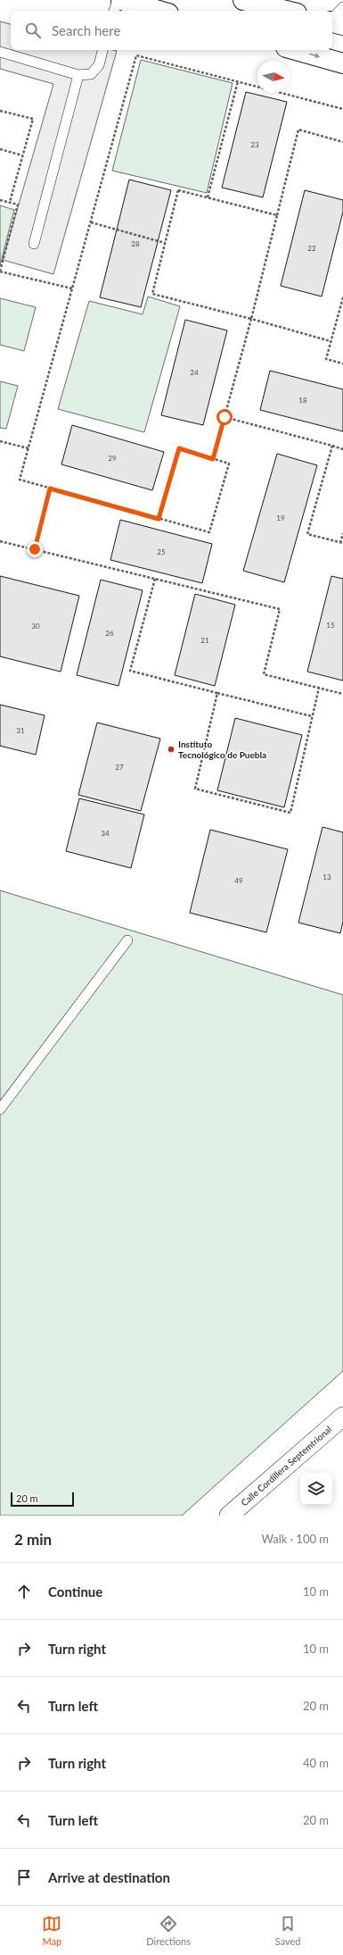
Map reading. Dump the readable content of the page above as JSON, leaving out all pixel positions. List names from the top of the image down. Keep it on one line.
{"streets":{"street":["Calle Cordillera Septemtrional"]},"places":["Instituto Tecnológico de Puebla"],"house_numbers":["23","28","22","24","18","29","19","25","15","30","26","21","31","27","34","13","49"],"scale_bar":"20 m","north":"right","page":{"search":"Search here","scale":"20 m","heading":["2 min","Walk · 100 m"],"list":[["Continue","10 m"],["Turn right","10 m"],["Turn left","20 m"],["Turn right","40 m"],["Turn left","20 m"],"Arrive at destination"],"nav":["Map","Directions","Saved"]}}
